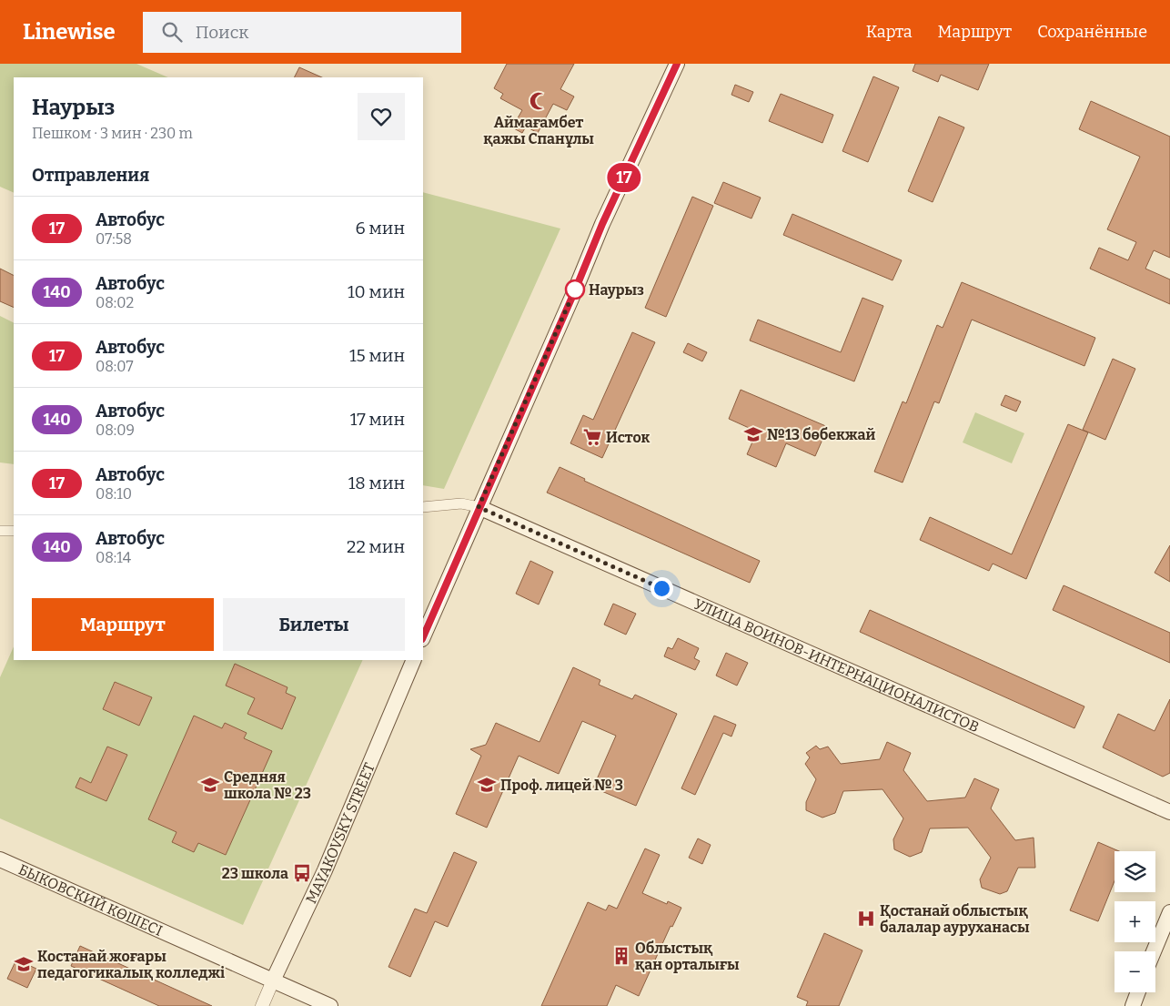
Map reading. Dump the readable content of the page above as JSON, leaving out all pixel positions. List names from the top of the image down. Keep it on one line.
{"streets":{"main road":["УЛИЦА ВОИНОВ-ИНТЕРНАЦИОНАЛИСТОВ","MAYAKOVSKY STREET","БЫКОВСКИЙ КӨШЕСІ"]},"crossings":[["MAYAKOVSKY STREET","БЫКОВСКИЙ КӨШЕСІ"]],"places":{"mosque":["Аймағамбет қажы Спанұлы"],"other":["Наурыз"],"school or university":["№13 бөбекжай","Средняя школа № 23","Проф. лицей № 3","Костанай жоғары педагогикалық колледжі"],"supermarket":["Исток"],"bus stop":["23 школа"],"hospital":["Қостанай облыстық балалар ауруханасы"],"building":["Облыстық қан орталығы"]},"lines":["bus line 17"],"page":{"header":"Linewise","search":"Поиск","nav":["Карта","Маршрут","Сохранённые"],"on_map":"17","heading":[["Наурыз","Пешком · 3 мин · 230 m"],"Отправления"],"list":[{"mark":"17","name":"Автобус","note":"07:58","value":"6 мин"},{"mark":"140","name":"Автобус","note":"08:02","value":"10 мин"},{"mark":"17","name":"Автобус","note":"08:07","value":"15 мин"},{"mark":"140","name":"Автобус","note":"08:09","value":"17 мин"},{"mark":"17","name":"Автобус","note":"08:10","value":"18 мин"},{"mark":"140","name":"Автобус","note":"08:14","value":"22 мин"}],"buttons":["Маршрут","Билеты"],"map_buttons":["+","−"]}}
